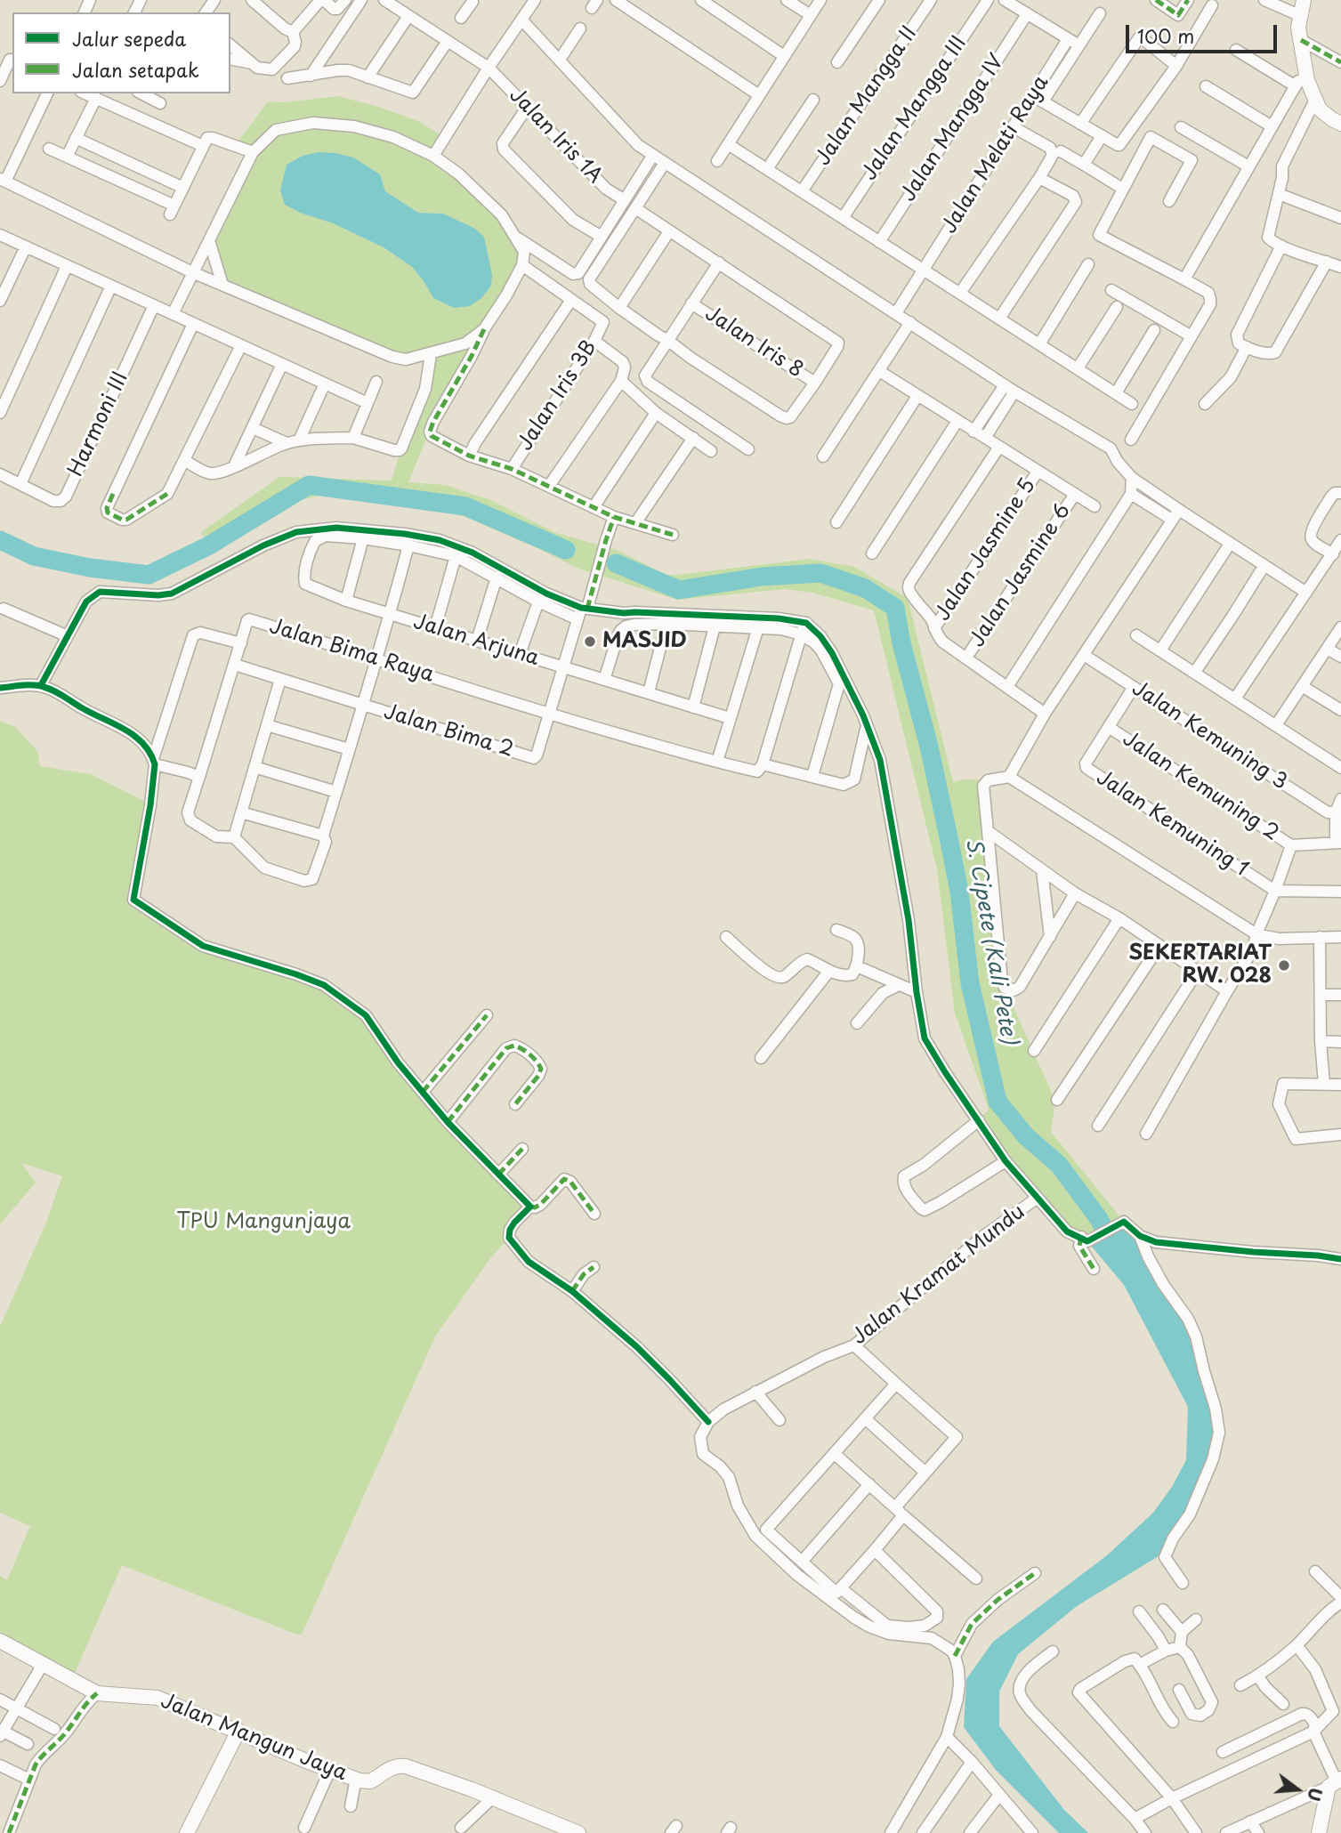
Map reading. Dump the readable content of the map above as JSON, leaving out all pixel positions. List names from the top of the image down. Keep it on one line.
{"streets":{"street":["Jalan Mangga II","Jalan Mangga III","Jalan Mangga IV","Jalan Iris 1A","Jalan Melati Raya","Jalan Iris 8","Jalan Iris 3B","Harmoni III","Jalan Jasmine 5","Jalan Jasmine 6","Jalan Arjuna","Jalan Bima Raya","Jalan Bima 2","Jalan Kemuning 3","Jalan Kemuning 2","Jalan Kemuning 1","Jalan Kramat Mundu","Jalan Mangun Jaya"]},"crossings":[["Jalan Bima Raya","Jalan Bima 2"],["Jalan Kemuning 3","Jalan Kemuning 1"],["Jalan Kemuning 2","Jalan Kemuning 1"]],"water":["S. Cipete (Kali Pete)"],"parks":["TPU Mangunjaya"],"places":["MASJID","SEKERTARIAT RW. 028"],"legend":["Jalur sepeda","Jalan setapak"],"scale_bar":"100 m","north":"right"}
